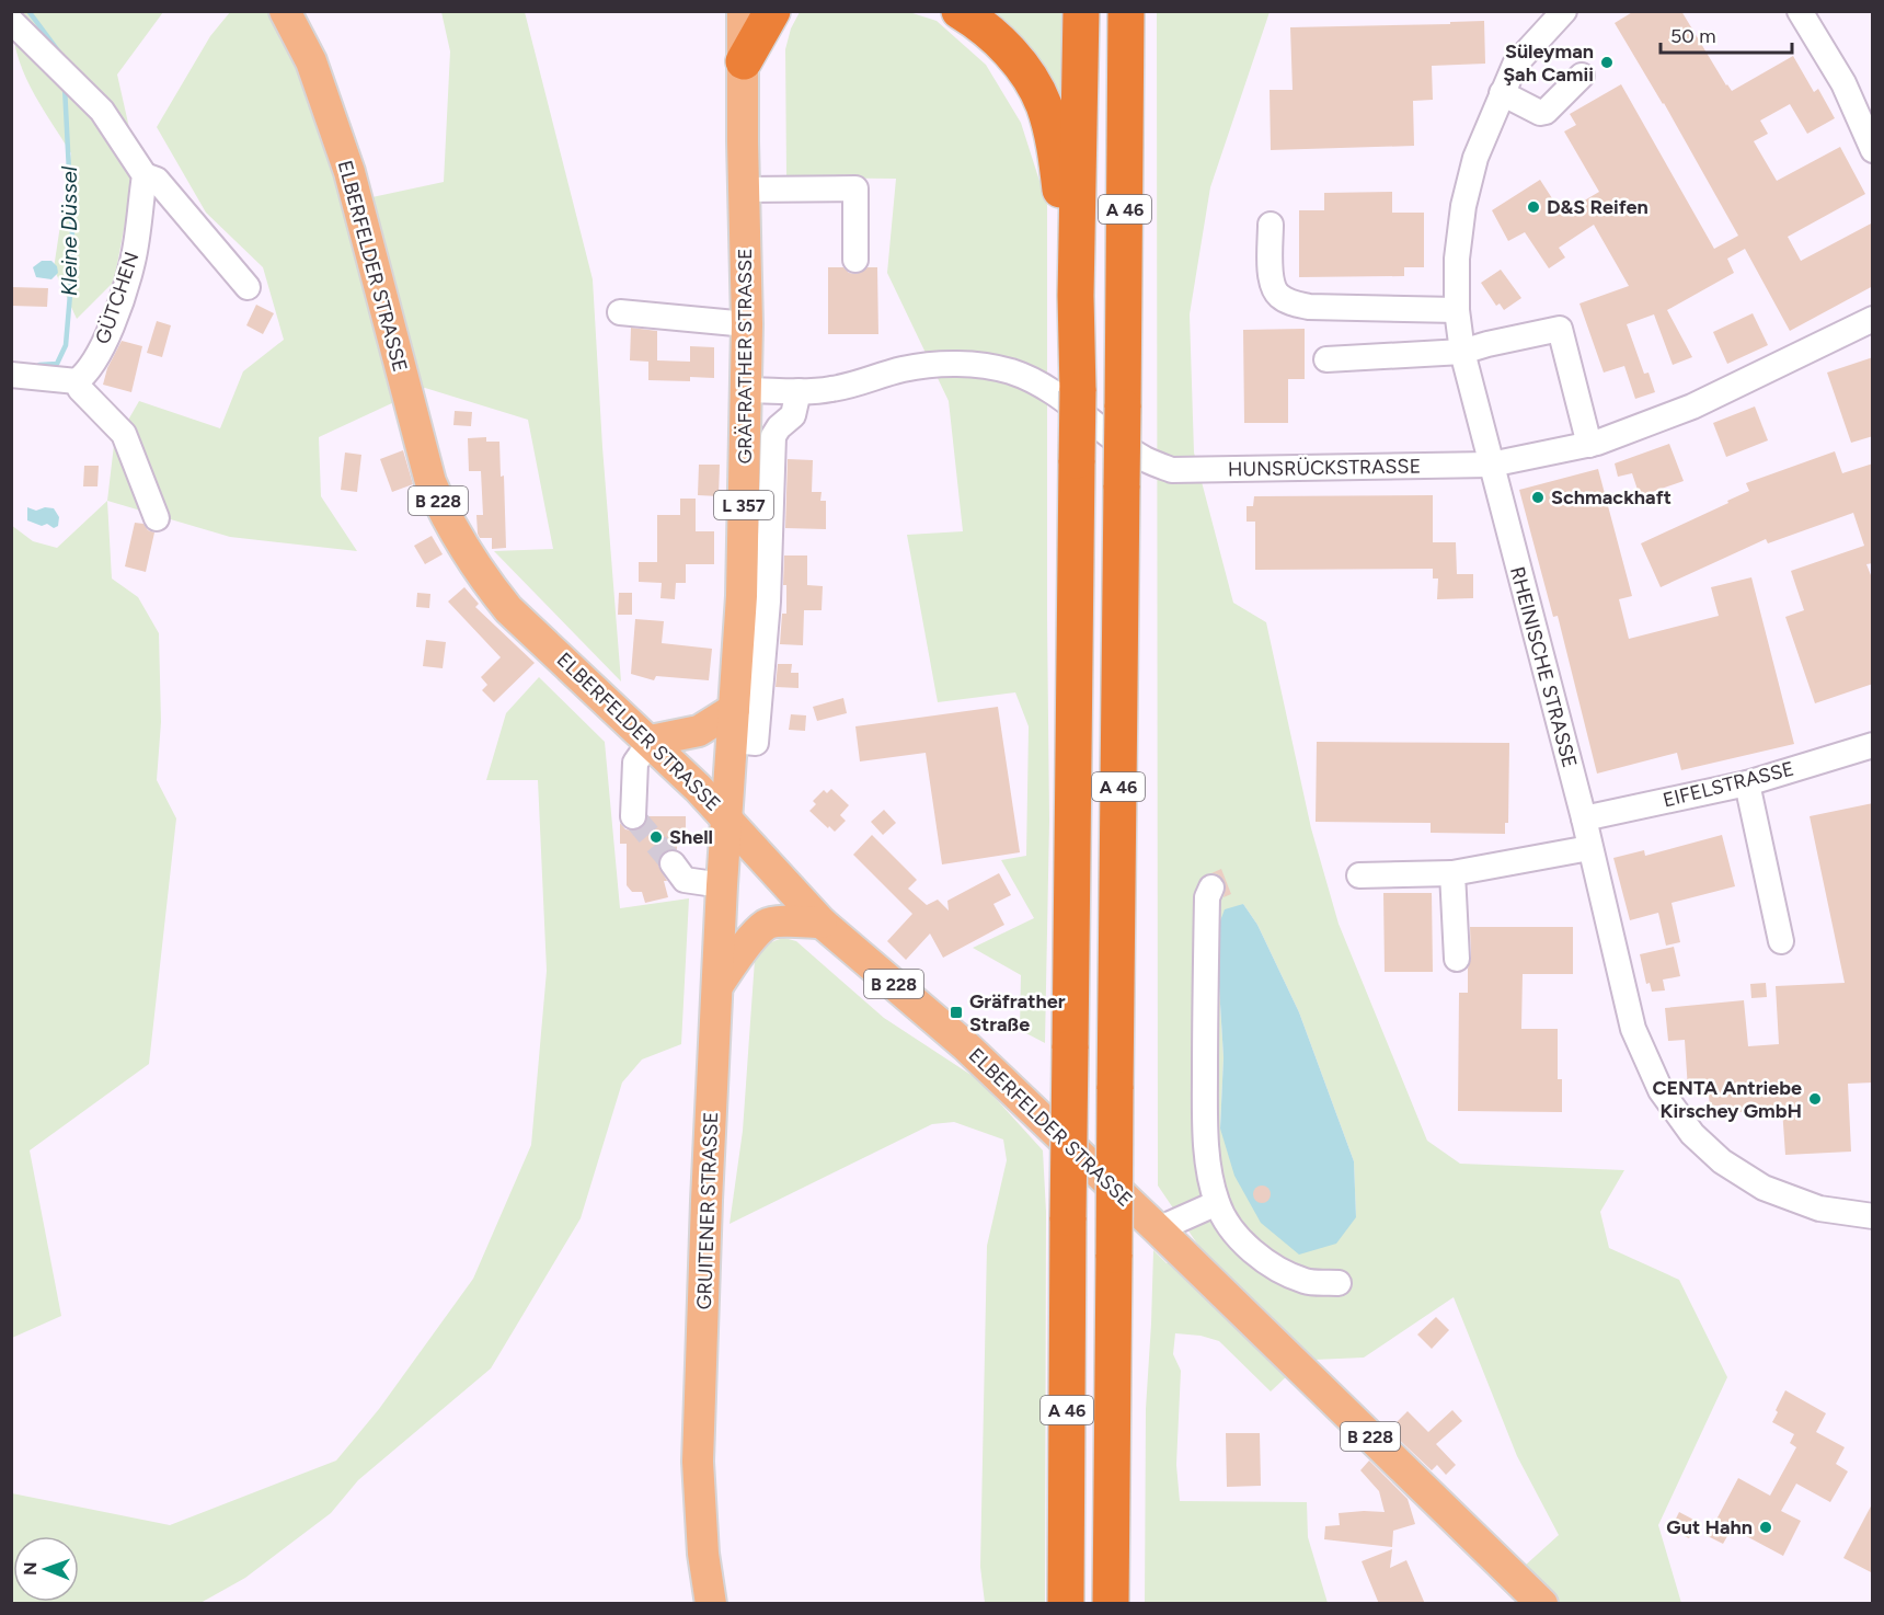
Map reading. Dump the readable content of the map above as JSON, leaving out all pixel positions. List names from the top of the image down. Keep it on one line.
{"streets":{"highway":["A 46"],"main road":["ELBERFELDER STRASSE","GRÄFRATHER STRASSE","B 228","L 357","GRUITENER STRASSE"],"street":["GÜTCHEN","HUNSRÜCKSTRASSE","RHEINISCHE STRASSE","EIFELSTRASSE"]},"crossings":[["ELBERFELDER STRASSE","GRÄFRATHER STRASSE"],["ELBERFELDER STRASSE","GRUITENER STRASSE"],["GRÄFRATHER STRASSE","HUNSRÜCKSTRASSE"],["GRÄFRATHER STRASSE","GRUITENER STRASSE"],["HUNSRÜCKSTRASSE","RHEINISCHE STRASSE"],["RHEINISCHE STRASSE","EIFELSTRASSE"]],"water":["Kleine Düssel"],"places":{"other":["Süleyman Şah Camii","D&S Reifen","Schmackhaft","Shell","CENTA Antriebe Kirschey GmbH","Gut Hahn"],"transit":["Gräfrather Straße"]},"scale_bar":"50 m","north":"left"}
